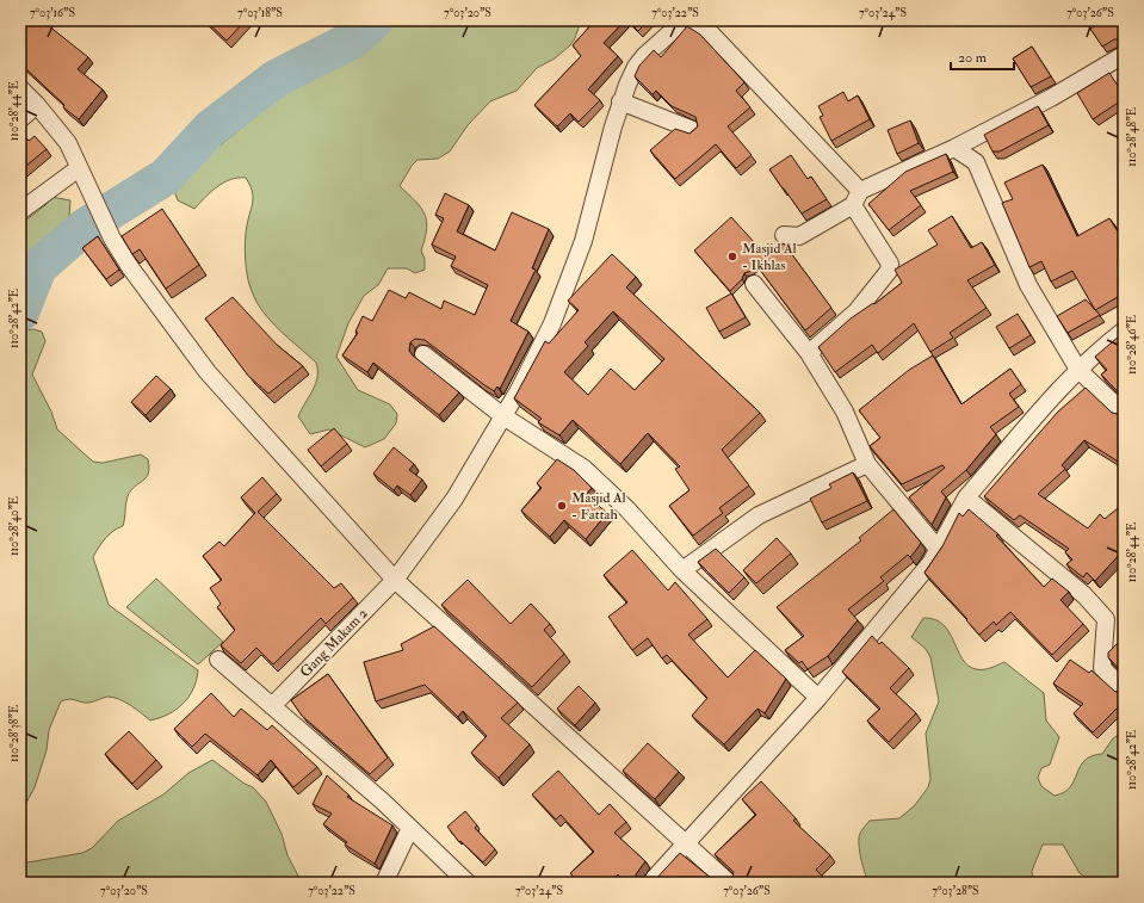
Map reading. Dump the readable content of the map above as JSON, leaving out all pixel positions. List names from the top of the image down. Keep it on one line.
{"streets":{"street":["Gang Makam 2"]},"places":["Masjid Al - Ikhlas","Masjid Al - Fattah"],"scale_bar":"20 m","coordinates":["7°03'16\"S","7°03'18\"S","7°03'20\"S","7°03'22\"S","7°03'24\"S","7°03'26\"S","110°28'44\"E","110°28'48\"E","110°28'42\"E","110°28'46\"E","110°28'40\"E","110°28'38\"E","7°03'28\"S"]}
